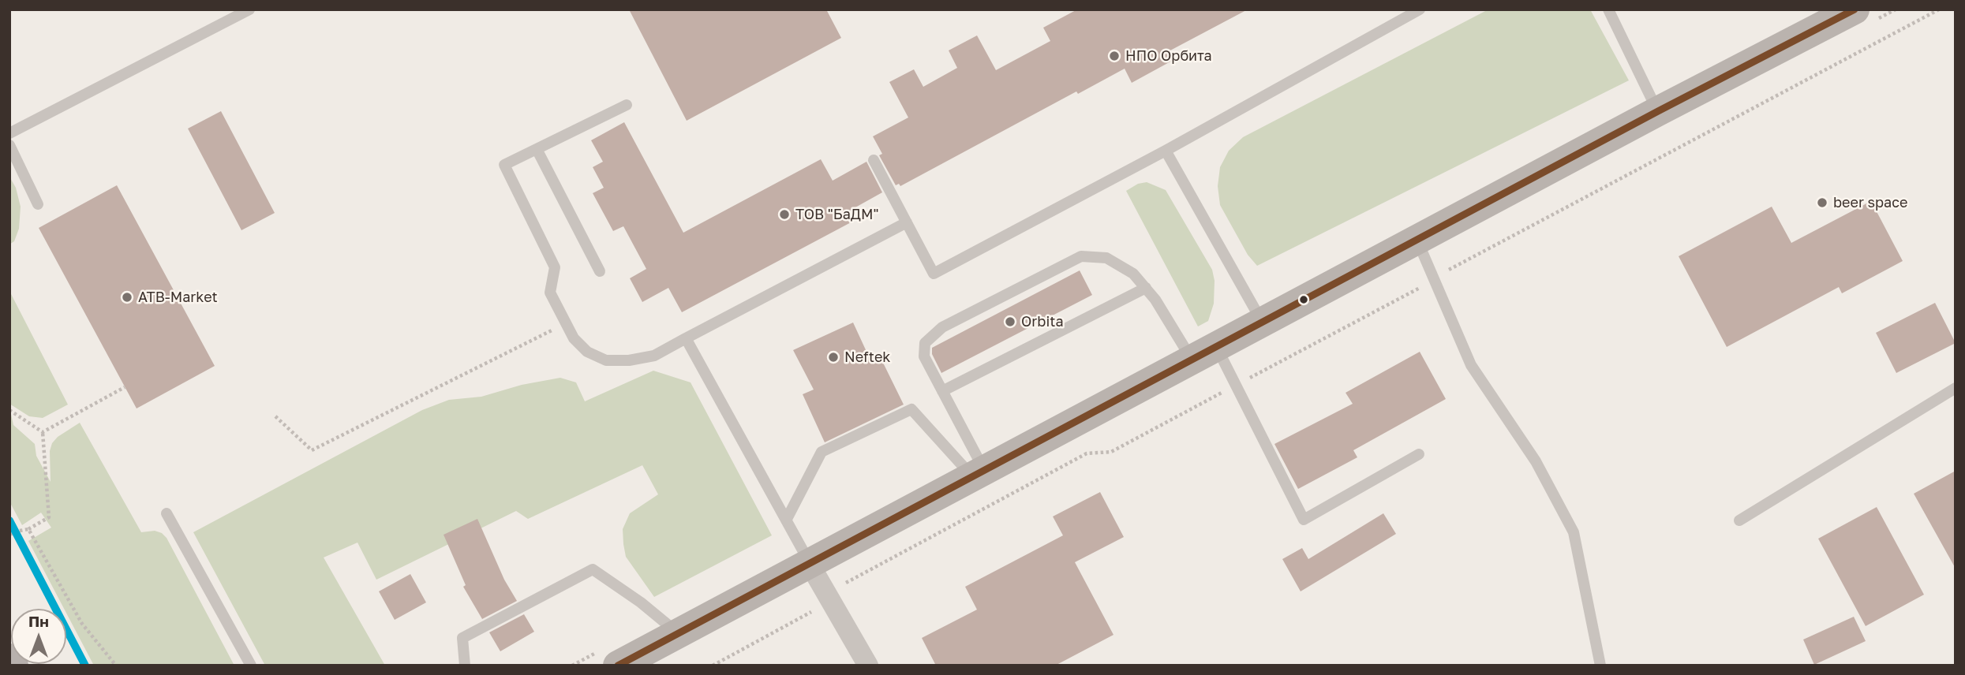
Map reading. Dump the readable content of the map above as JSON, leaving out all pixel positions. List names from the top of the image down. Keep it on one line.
{"places":["НПО Орбита","beer space","ТОВ \"БаДМ\"","ATB-Market","Orbita","Neftek"],"north":"top"}
